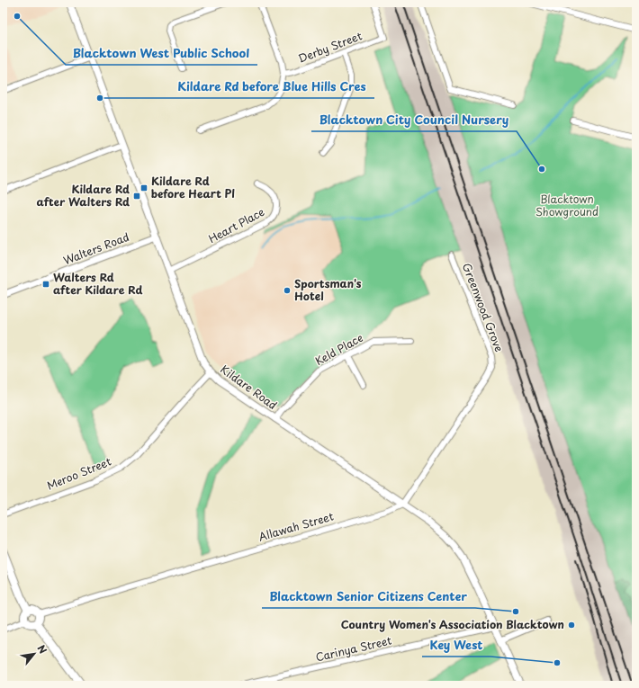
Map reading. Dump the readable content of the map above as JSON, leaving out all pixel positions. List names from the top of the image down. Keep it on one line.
{"streets":{"street":["Derby Street","Heart Place","Walters Road","Greenwood Grove","Keld Place","Kildare Road","Meroo Street","Allawah Street","Carinya Street"]},"crossings":[["Heart Place","Kildare Road"],["Walters Road","Kildare Road"],["Greenwood Grove","Kildare Road"],["Greenwood Grove","Allawah Street"],["Keld Place","Kildare Road"],["Kildare Road","Meroo Street"],["Kildare Road","Allawah Street"],["Kildare Road","Carinya Street"]],"parks":["Blacktown Showground"],"places":{"other":["Blacktown West Public School","Kildare Rd before Blue Hills Cres","Blacktown City Council Nursery","Sportsman's Hotel","Blacktown Senior Citizens Center","Country Women's Association Blacktown","Key West"],"transit":["Kildare Rd before Heart Pl","Kildare Rd after Walters Rd","Walters Rd after Kildare Rd"]},"north":"top right"}
